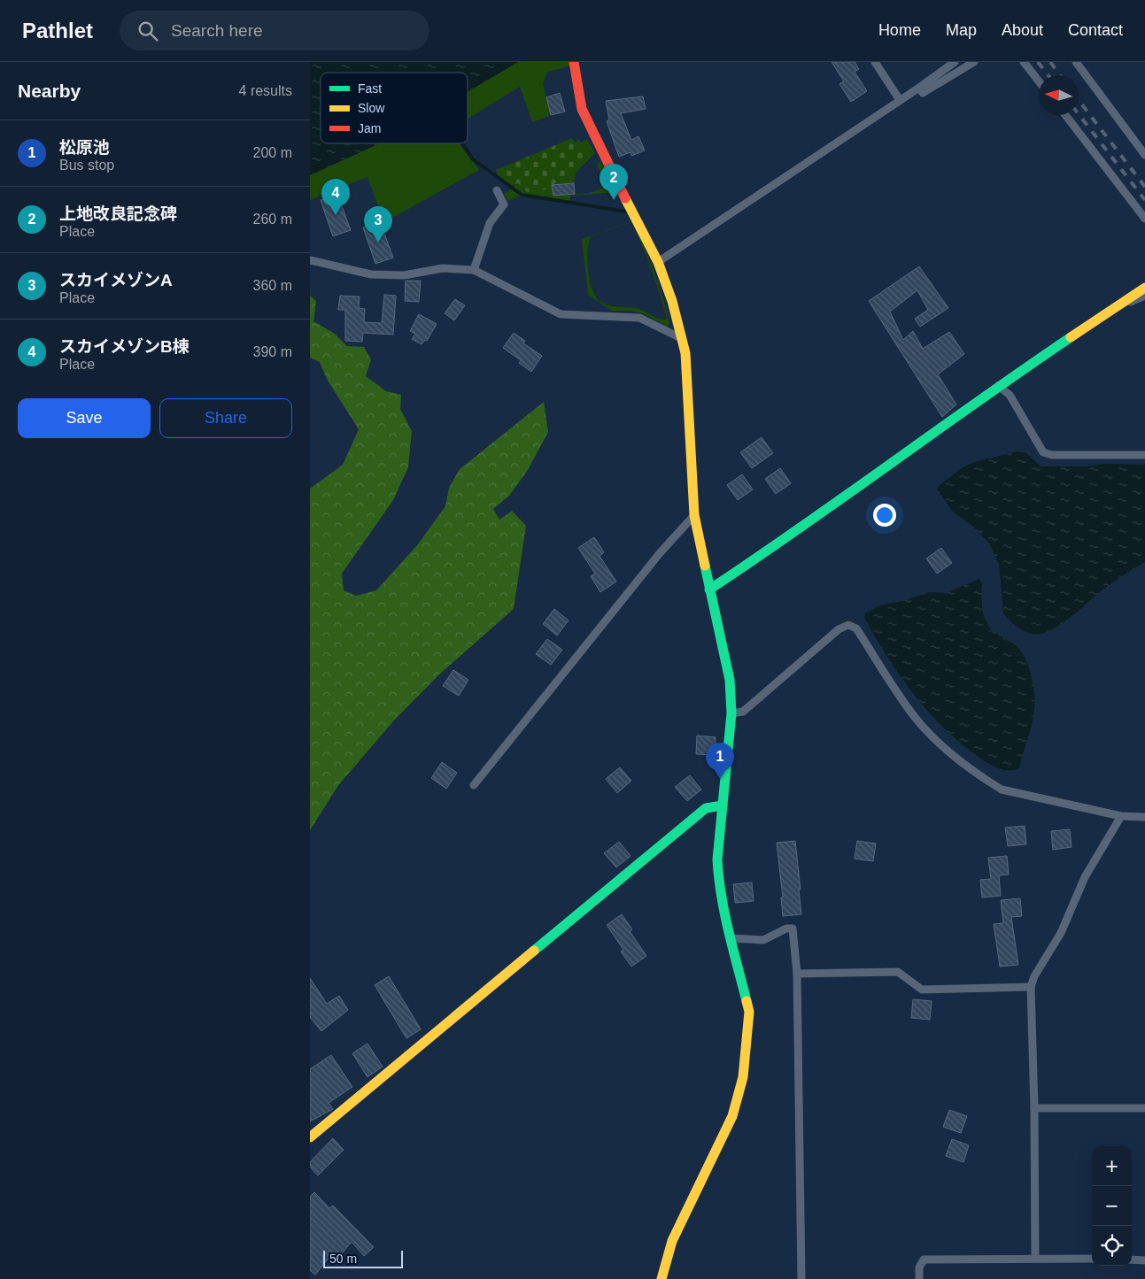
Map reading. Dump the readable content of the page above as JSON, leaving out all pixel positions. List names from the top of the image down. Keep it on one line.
{"legend":["Fast","Slow","Jam"],"scale_bar":"50 m","north":"left","page":{"header":"Pathlet","search":"Search here","nav":["Home","Map","About","Contact"],"heading":["Nearby","4 results"],"list":[{"mark":"1","name":"松原池","note":"Bus stop","value":"200 m"},{"mark":"2","name":"上地改良記念碑","note":"Place","value":"260 m"},{"mark":"3","name":"スカイメゾンA","note":"Place","value":"360 m"},{"mark":"4","name":"スカイメゾンB棟","note":"Place","value":"390 m"}],"pins":["2","4","3","1"],"buttons":["Save","Share"],"map_buttons":["+","−"],"scale":"50 m"}}
